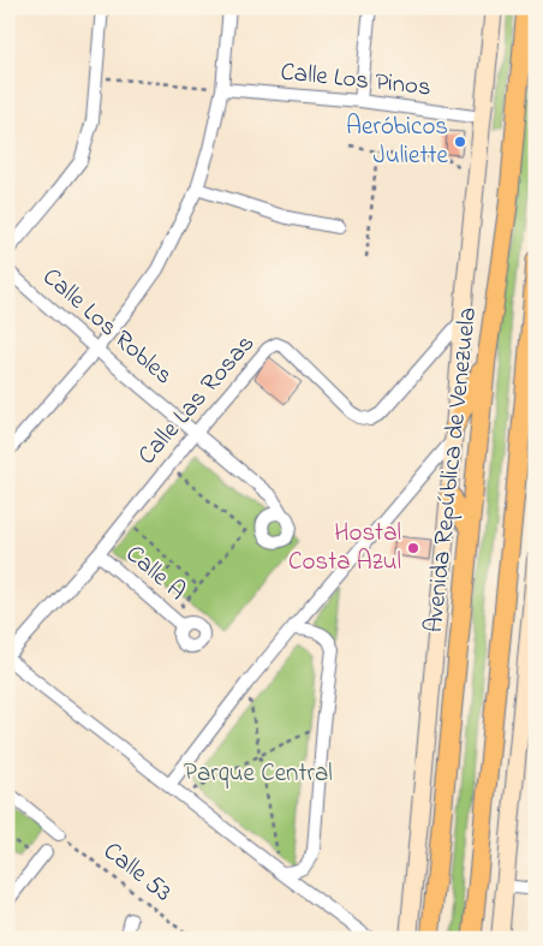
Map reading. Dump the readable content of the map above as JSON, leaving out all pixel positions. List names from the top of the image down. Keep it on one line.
{"streets":{"main road":["Avenida República de Venezuela"],"street":["Calle Los Pinos","Calle Los Robles","Calle Las Rosas","Calle A"],"path":["Calle 53"]},"crossings":[["Calle Los Robles","Calle Las Rosas"],["Calle Las Rosas","Calle A"]],"parks":["Parque Central"],"places":["Aeróbicos Juliette","Hostal Costa Azul"]}
